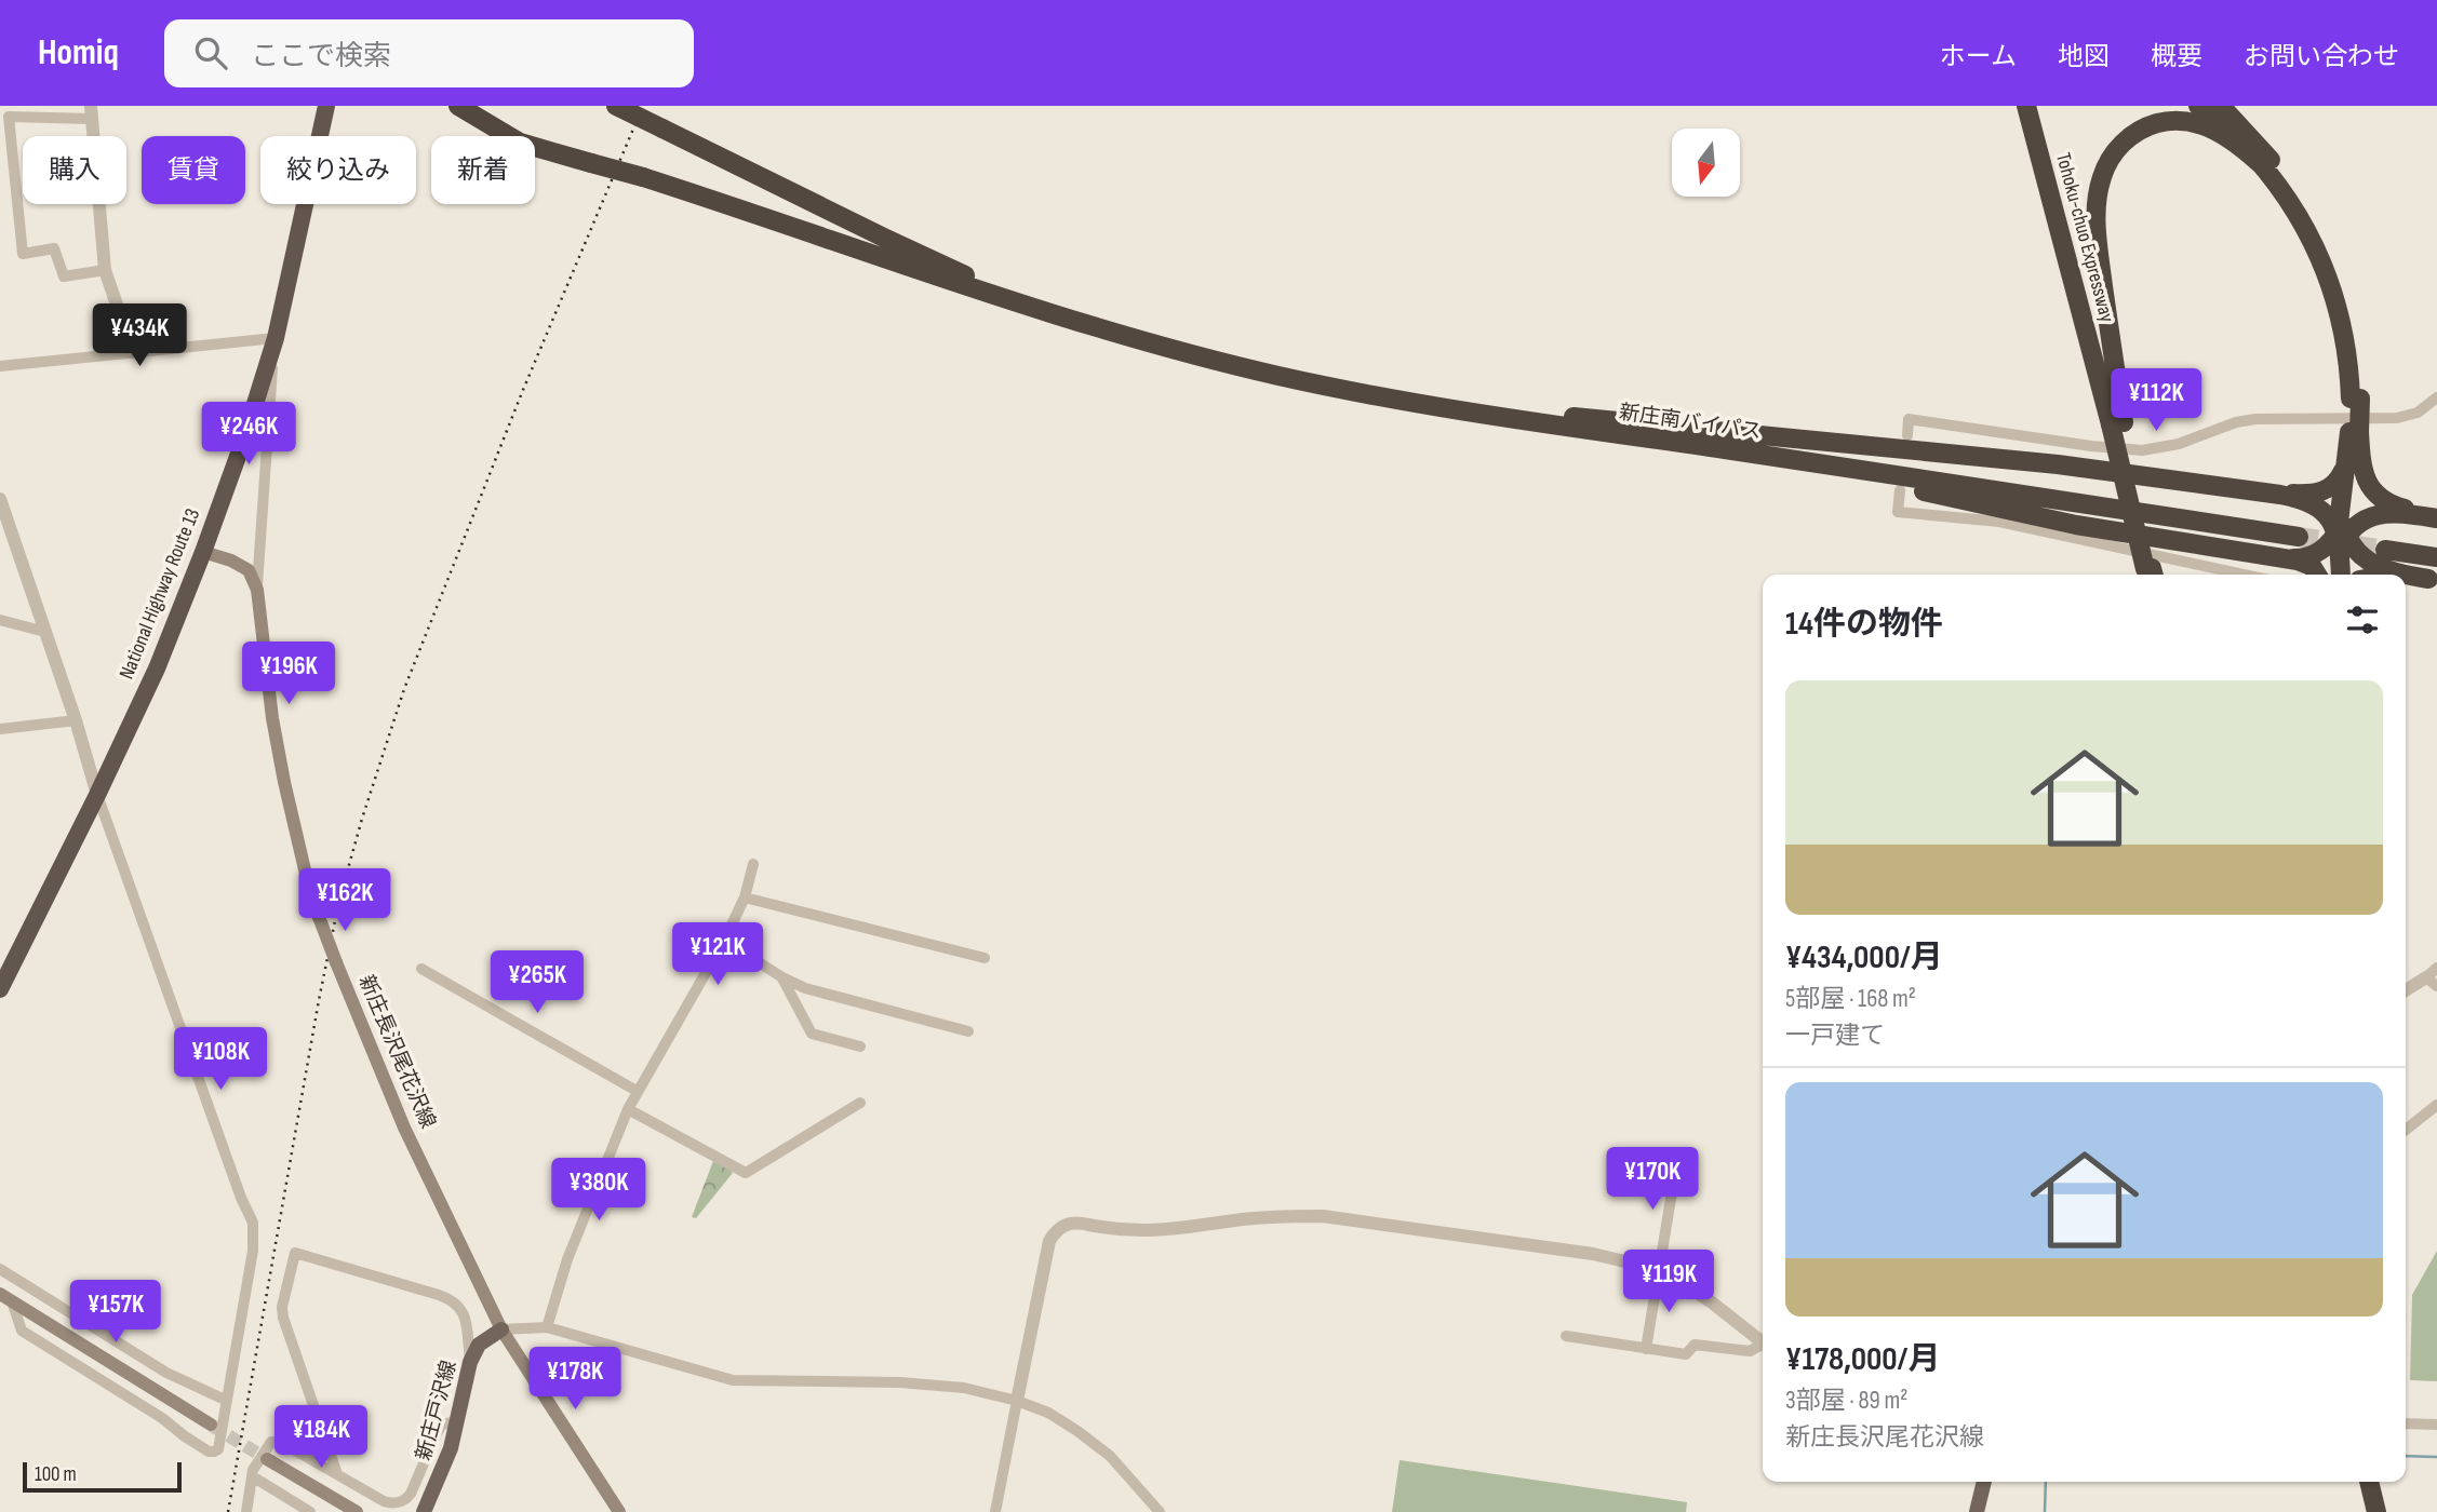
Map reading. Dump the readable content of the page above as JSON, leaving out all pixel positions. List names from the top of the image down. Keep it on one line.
{"streets":{"highway":["Tohoku-chuo Expressway","新庄南バイパス","National Highway Route 13"],"main road":["新庄長沢尾花沢線","新庄戸沢線"]},"crossings":[["新庄長沢尾花沢線","新庄戸沢線"]],"scale_bar":"100 m","north":"bottom","page":{"header":"Homiq","search":"ここで検索","nav":["ホーム","地図","概要","お問い合わせ"],"chip":["購入","賃貸","絞り込み","新着"],"price":["¥434K","¥112K","¥246K","¥196K","¥162K","¥121K","¥265K","¥108K","¥170K","¥380K","¥119K","¥157K","¥178K","¥184K"],"heading":"14件の物件","list":[{"name":"¥434,000/月","note":"5部屋 · 168 m² · 一戸建て"},{"name":"¥178,000/月","note":"3部屋 · 89 m² · 新庄長沢尾花沢線"}],"scale":"100 m"}}
